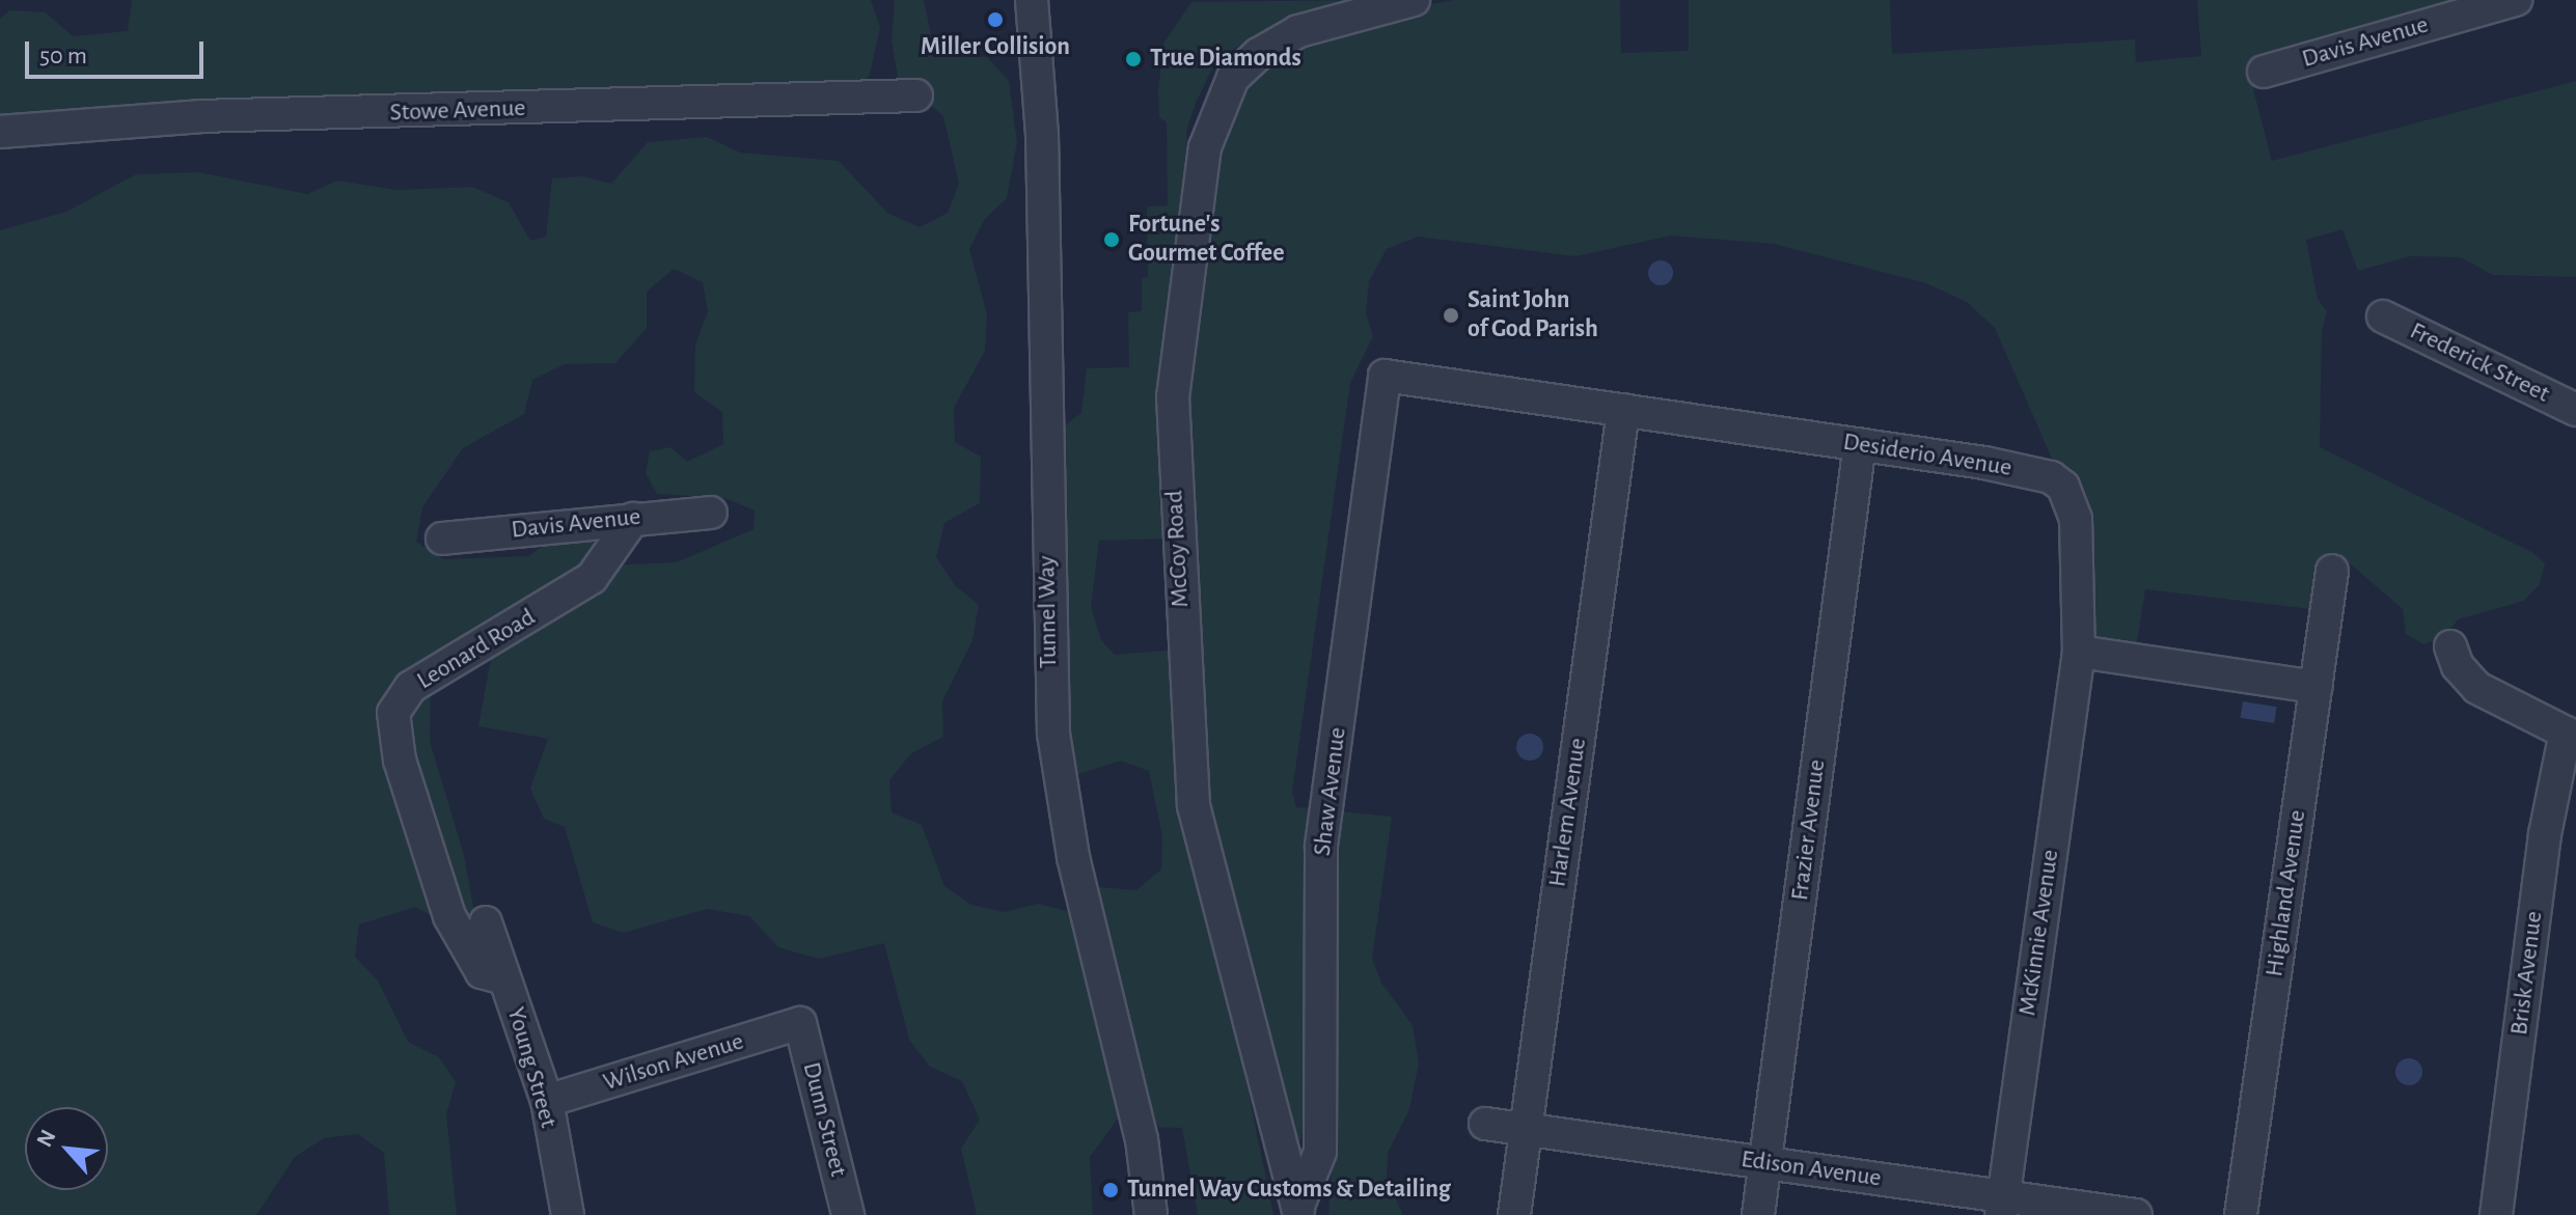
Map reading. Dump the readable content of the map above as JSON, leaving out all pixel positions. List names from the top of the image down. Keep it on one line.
{"streets":{"street":["Davis Avenue","Stowe Avenue","Frederick Street","Desiderio Avenue","McCoy Road","Tunnel Way","Leonard Road","Shaw Avenue","Harlem Avenue","Frazier Avenue","Highland Avenue","McKinnie Avenue","Brisk Avenue","Wilson Avenue","Young Street","Dunn Street","Edison Avenue"]},"crossings":[["Davis Avenue","Leonard Road"],["Desiderio Avenue","Shaw Avenue"],["Desiderio Avenue","Harlem Avenue"],["Desiderio Avenue","Frazier Avenue"],["Desiderio Avenue","McKinnie Avenue"],["McCoy Road","Shaw Avenue"],["Leonard Road","Young Street"],["Harlem Avenue","Edison Avenue"],["Frazier Avenue","Edison Avenue"],["McKinnie Avenue","Edison Avenue"],["Wilson Avenue","Young Street"],["Wilson Avenue","Dunn Street"]],"places":["Miller Collision","True Diamonds","Fortune's Gourmet Coffee","Saint John of God Parish","Tunnel Way Customs & Detailing"],"scale_bar":"50 m","north":"top left"}
